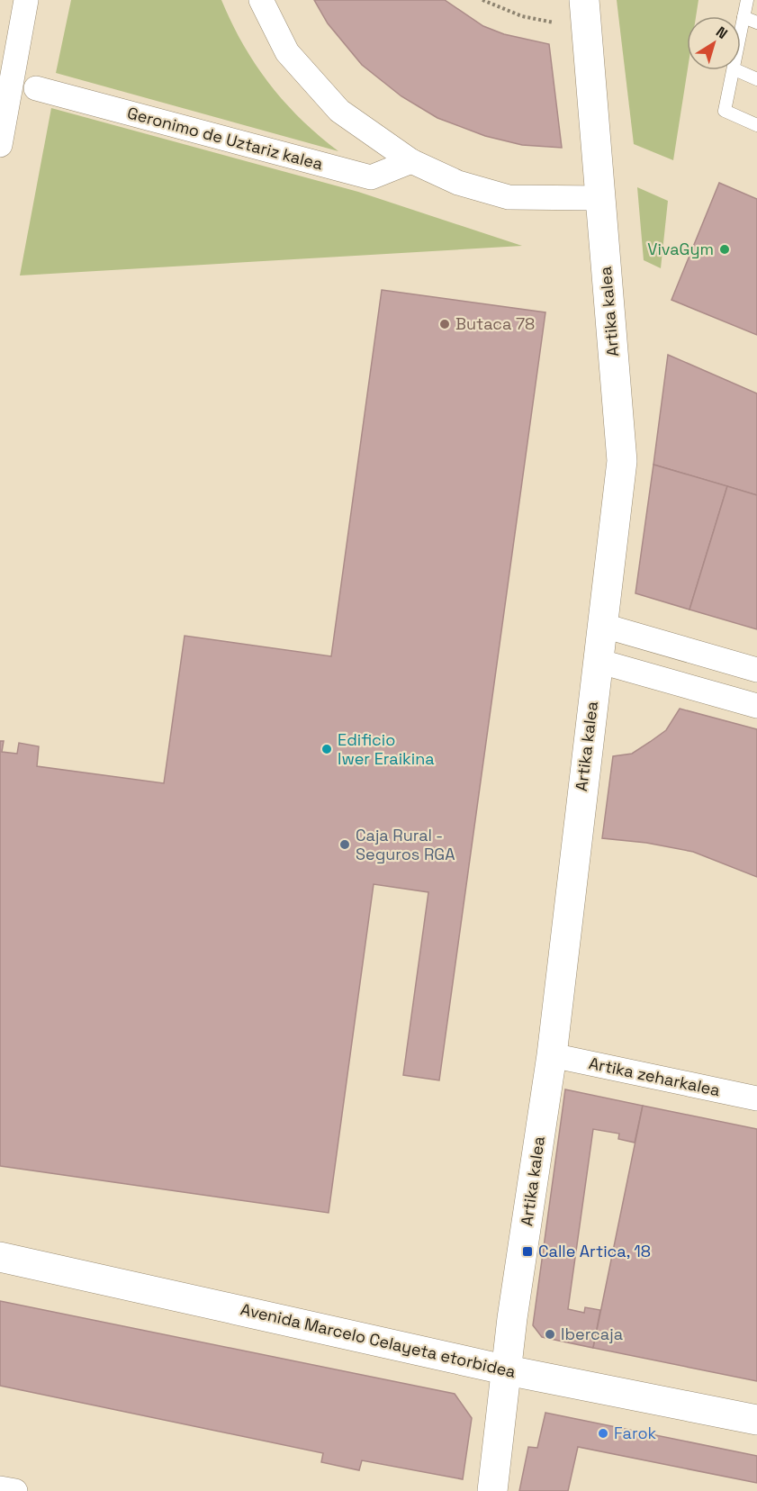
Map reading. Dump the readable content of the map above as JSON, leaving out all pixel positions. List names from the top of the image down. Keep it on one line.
{"streets":{"street":["Geronimo de Uztariz kalea","Artika kalea","Artika zeharkalea","Avenida Marcelo Celayeta etorbidea"]},"crossings":[["Artika kalea","Artika zeharkalea"],["Artika kalea","Avenida Marcelo Celayeta etorbidea"]],"places":{"other":["VivaGym","Butaca 78","Edificio Iwer Eraikina","Caja Rural - Seguros RGA","Ibercaja","Farok"],"transit":["Calle Artica, 18"]},"north":"top right"}
